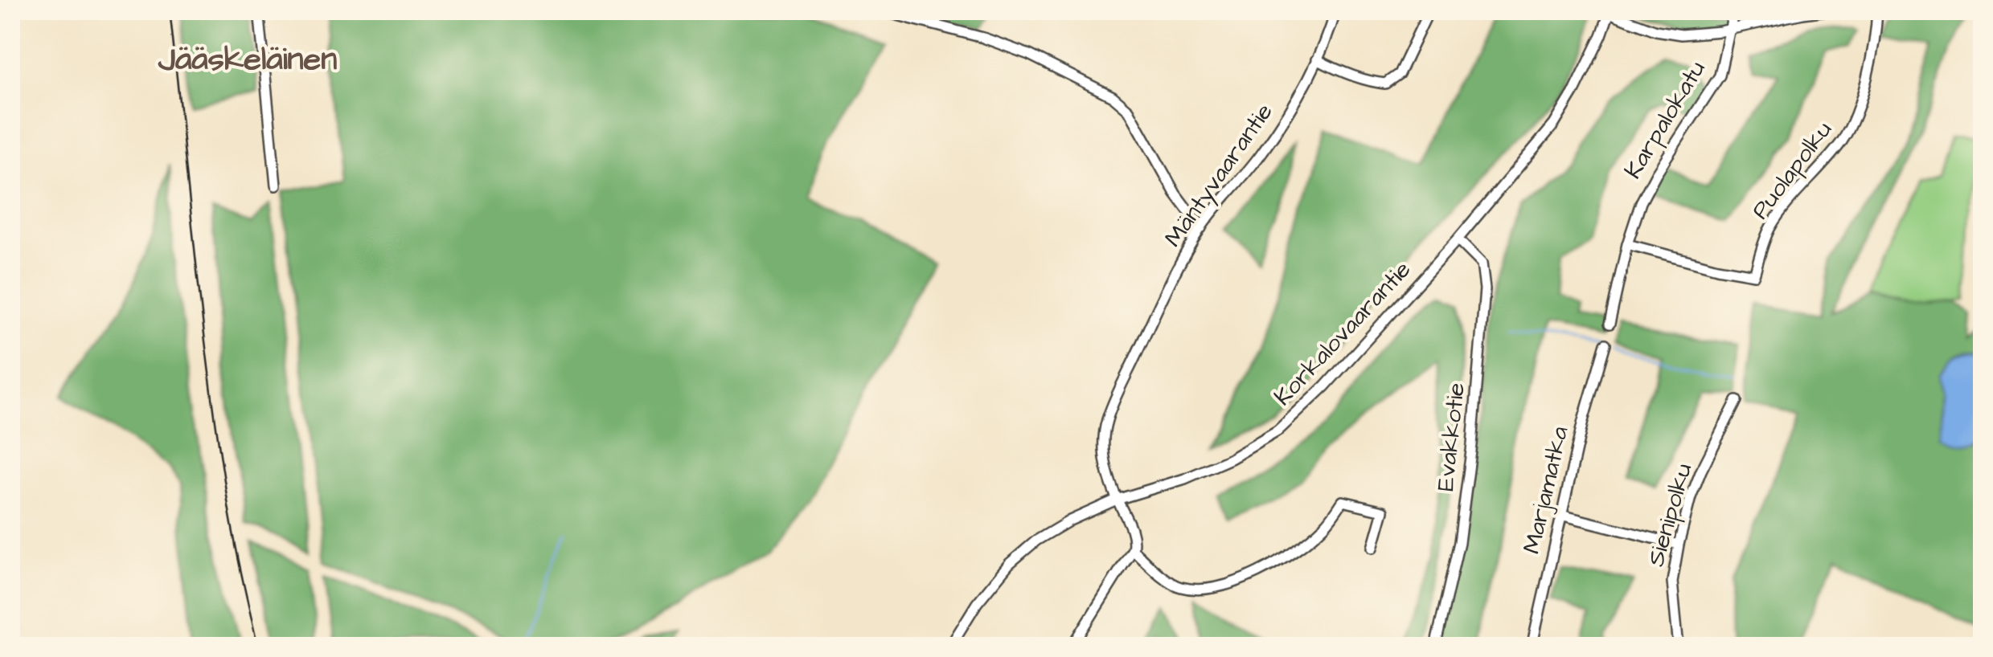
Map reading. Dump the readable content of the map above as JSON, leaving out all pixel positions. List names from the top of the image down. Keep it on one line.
{"streets":{"street":["Karpalokatu","Puolapolku","Mäntyvaarantie","Korkalovaarantie","Evakkotie","Marjamatka","Sienipolku"]},"crossings":[["Karpalokatu","Puolapolku"],["Mäntyvaarantie","Korkalovaarantie"],["Korkalovaarantie","Evakkotie"]],"districts":["Jääskeläinen"]}
